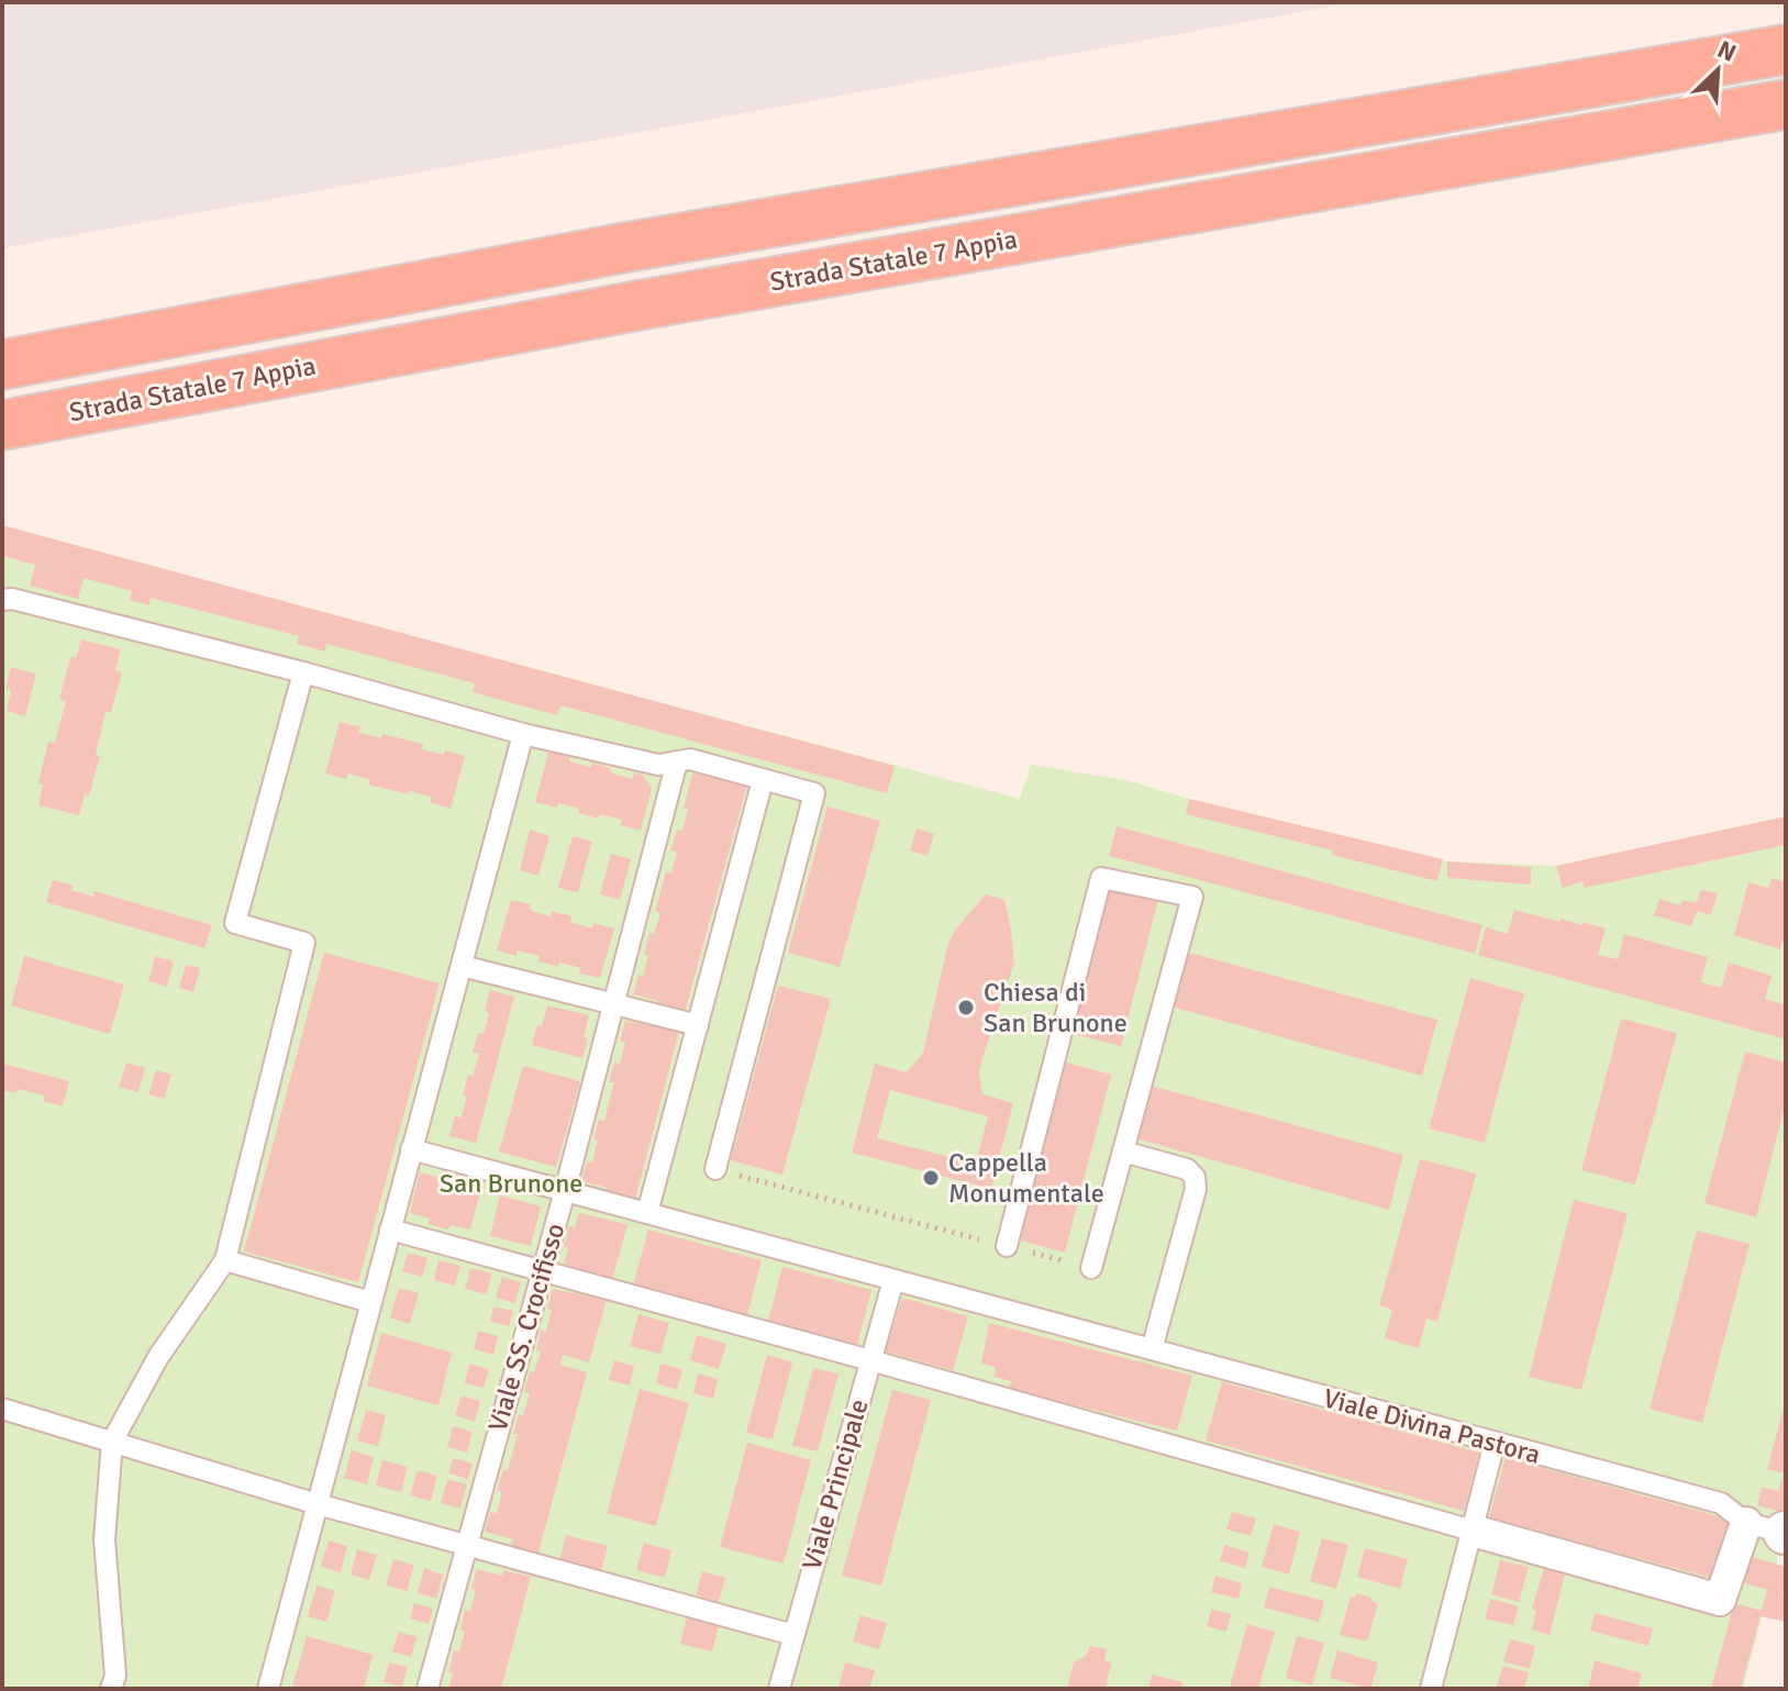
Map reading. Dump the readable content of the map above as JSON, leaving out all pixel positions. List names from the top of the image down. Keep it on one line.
{"streets":{"highway":["Strada Statale 7 Appia"],"lane":["Viale SS. Crocifisso","Viale Divina Pastora","Viale Principale"]},"crossings":[["Viale SS. Crocifisso","Viale Divina Pastora"],["Viale Divina Pastora","Viale Principale"]],"parks":["San Brunone"],"places":["Chiesa di San Brunone","Cappella Monumentale"],"north":"top right"}
